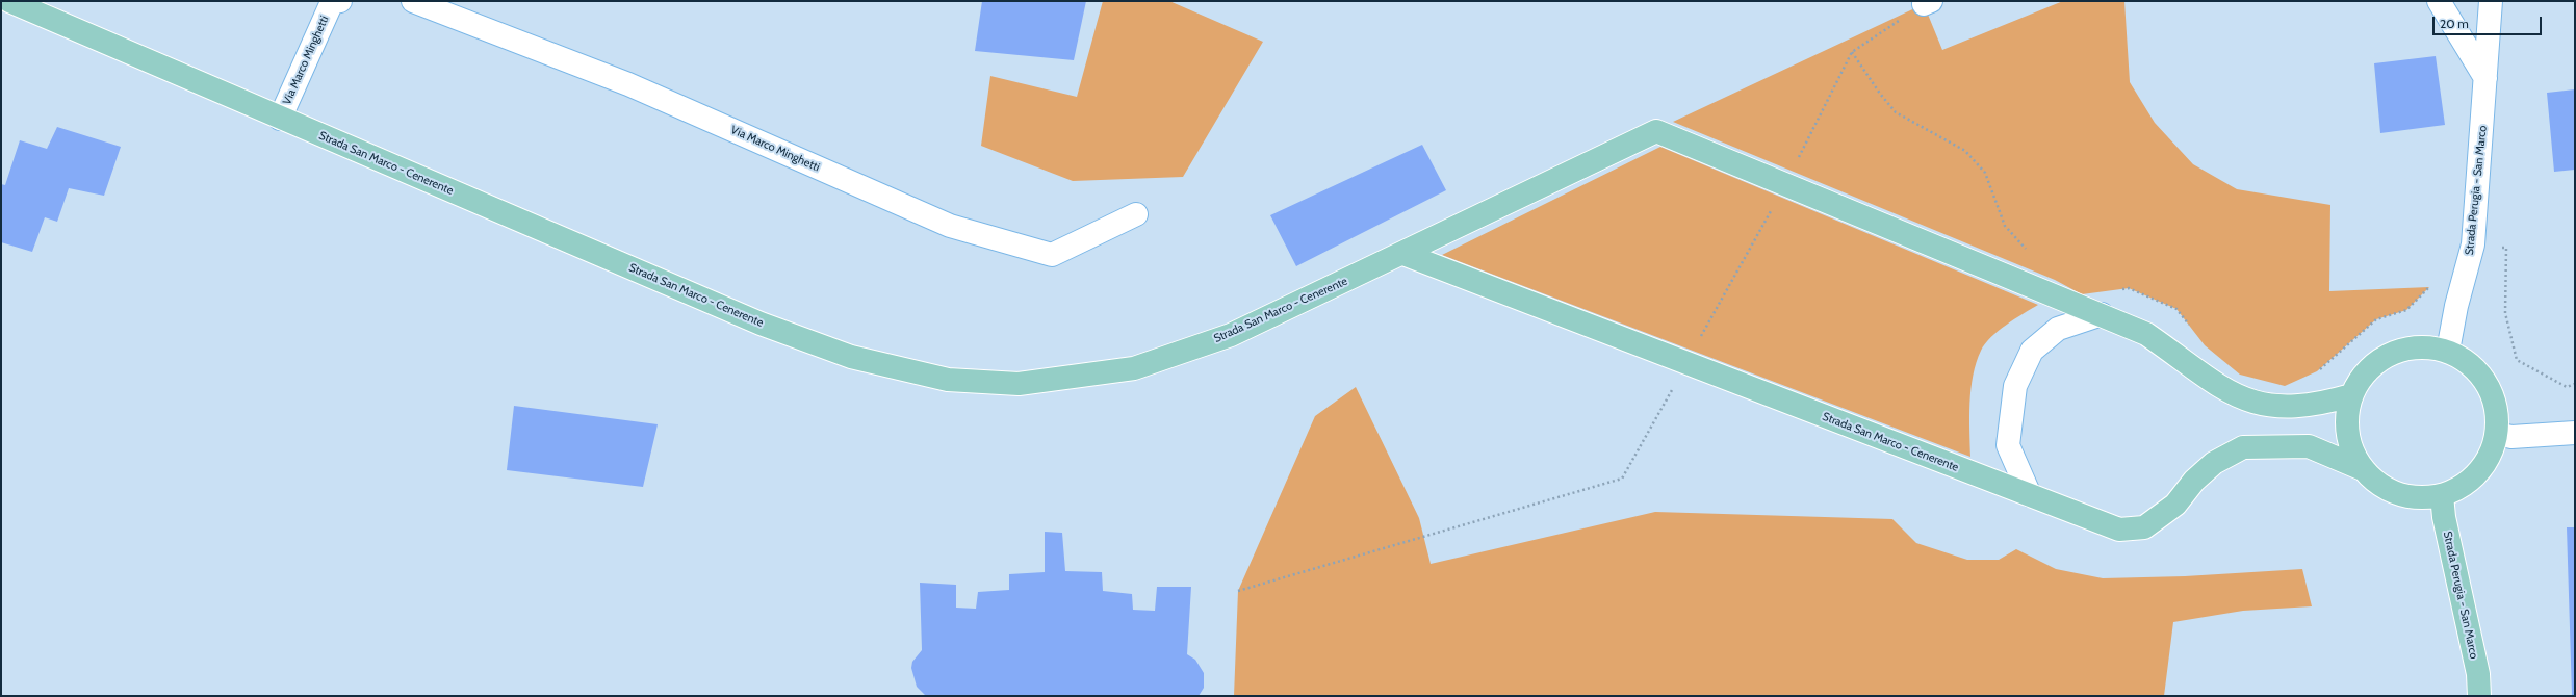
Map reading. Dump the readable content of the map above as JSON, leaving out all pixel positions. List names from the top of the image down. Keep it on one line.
{"streets":{"main road":["Strada San Marco - Cenerente","Strada Perugia - San Marco"],"street":["Via Marco Minghetti"]},"crossings":[["Via Marco Minghetti","Strada San Marco - Cenerente"]],"scale_bar":"20 m"}
